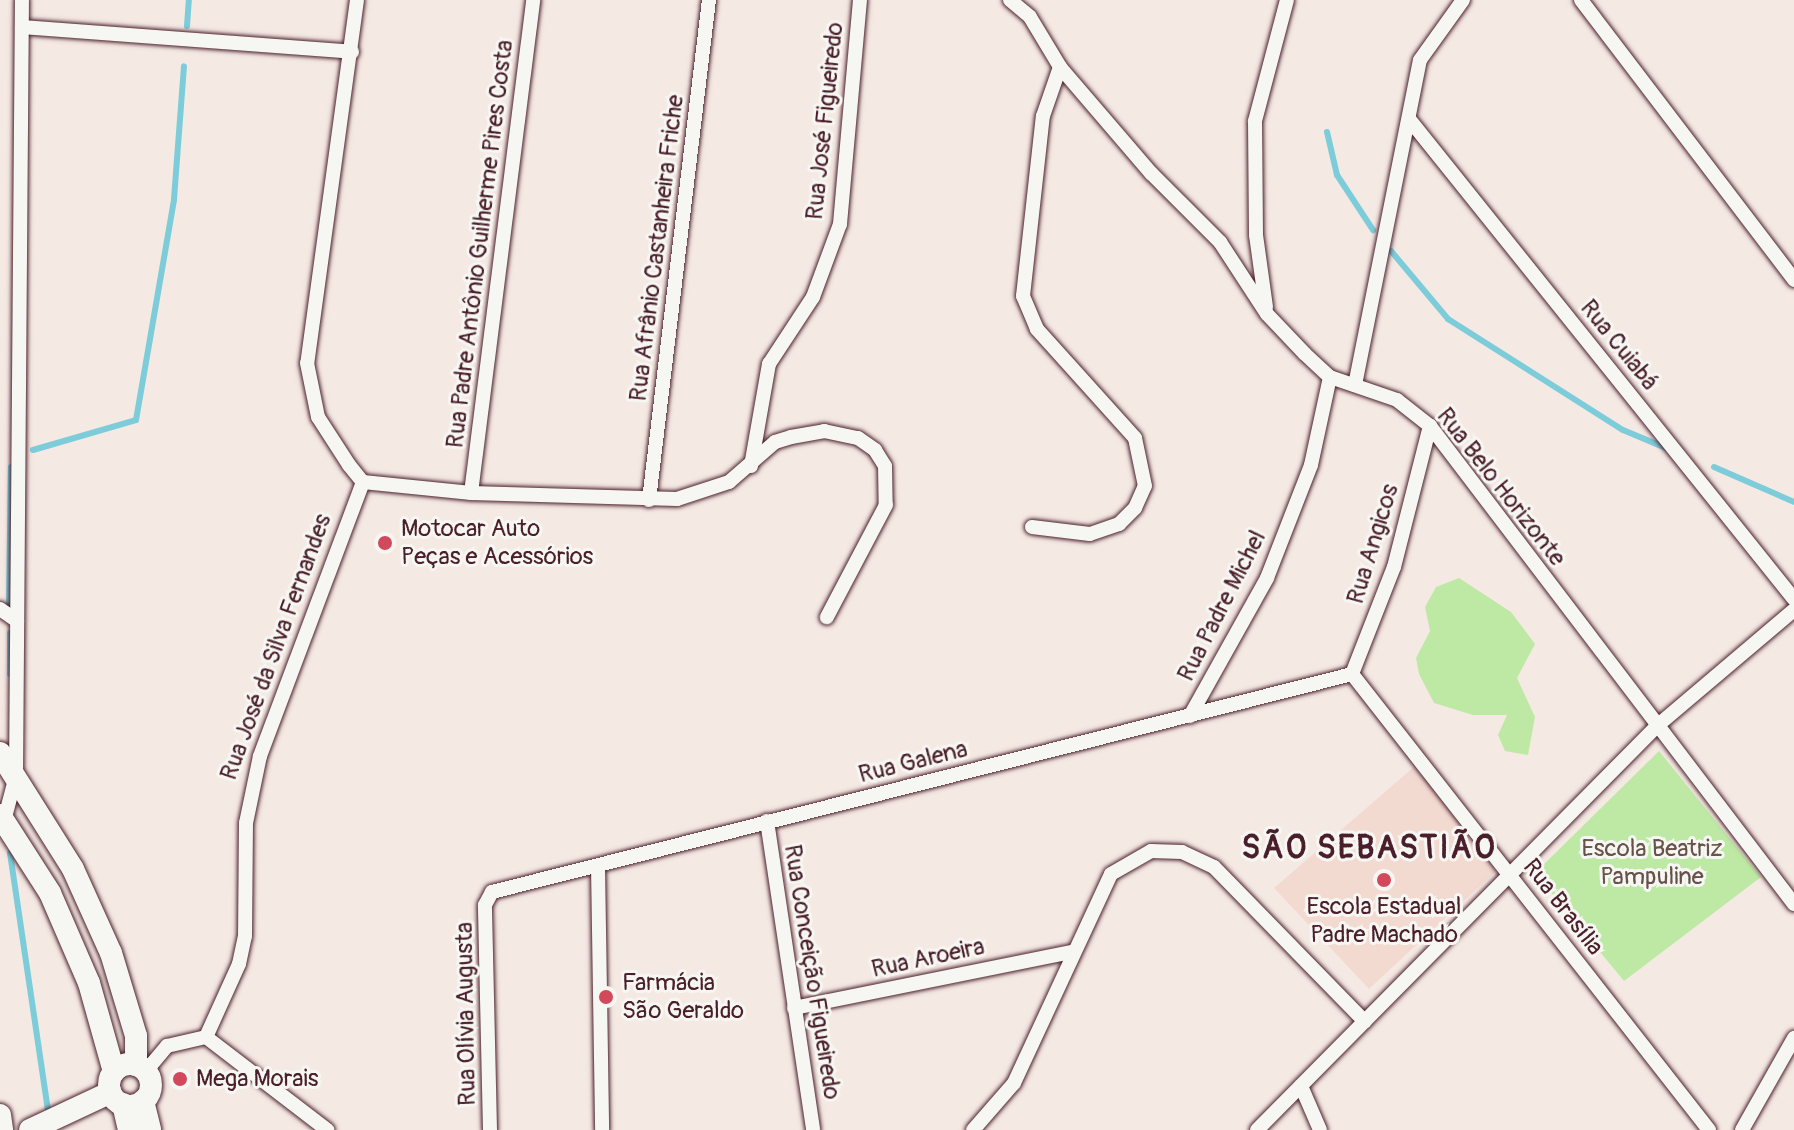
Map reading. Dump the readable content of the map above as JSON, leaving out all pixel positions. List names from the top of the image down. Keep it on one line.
{"streets":{"street":["Rua José Figueiredo","Rua Padre Antônio Guilherme Pires Costa","Rua Afrânio Castanheira Friche","Rua Cuiabá","Rua Belo Horizonte","Rua Angicos","Rua Padre Michel","Rua José da Silva Fernandes","Rua Galena","Rua Brasília","Rua Aroeira","Rua Conceição Figueiredo","Rua Olívia Augusta"]},"crossings":[["Rua Belo Horizonte","Rua Angicos"],["Rua Belo Horizonte","Rua Padre Michel"],["Rua Angicos","Rua Galena"],["Rua Angicos","Rua Brasília"],["Rua Padre Michel","Rua Galena"],["Rua Galena","Rua Brasília"],["Rua Galena","Rua Conceição Figueiredo"],["Rua Galena","Rua Olívia Augusta"],["Rua Aroeira","Rua Conceição Figueiredo"]],"districts":["SÃO SEBASTIÃO"],"parks":["Escola Beatriz Pampuline"],"places":["Motocar Auto Peças e Acessórios","Escola Estadual Padre Machado","Farmácia São Geraldo","Mega Morais"]}
